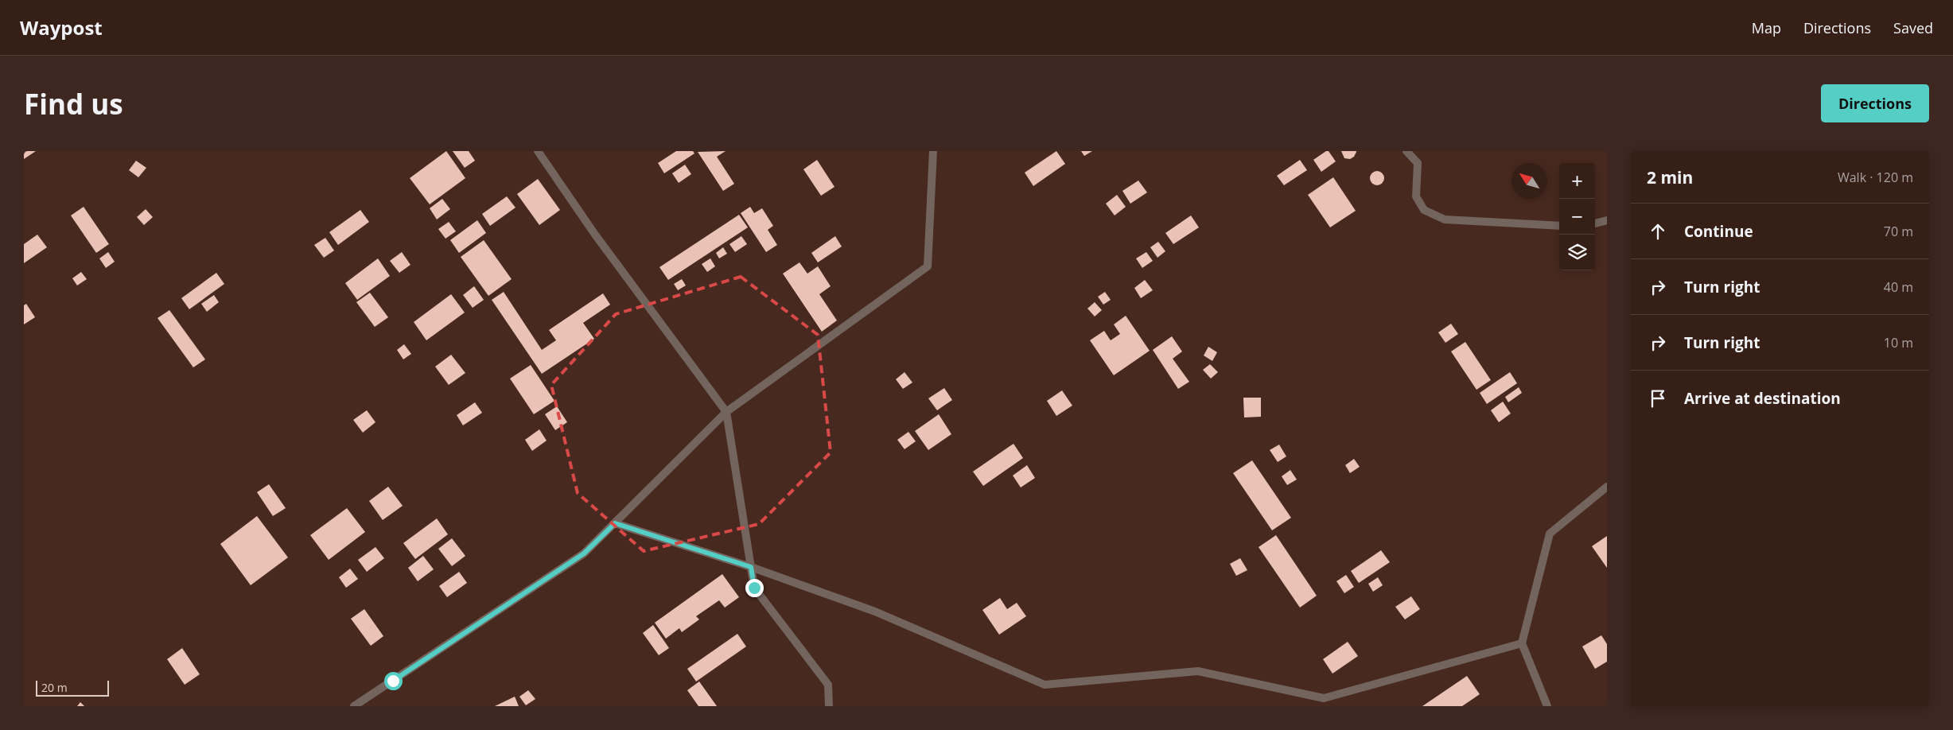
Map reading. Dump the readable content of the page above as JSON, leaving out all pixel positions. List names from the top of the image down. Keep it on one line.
{"scale_bar":"20 m","north":"top left","page":{"header":"Waypost","nav":["Map","Directions","Saved"],"buttons":"Directions","title":"Find us","heading":["2 min","Walk · 120 m"],"map_buttons":["+","−"],"list":[["Continue","70 m"],["Turn right","40 m"],["Turn right","10 m"],"Arrive at destination"],"scale":"20 m"}}
